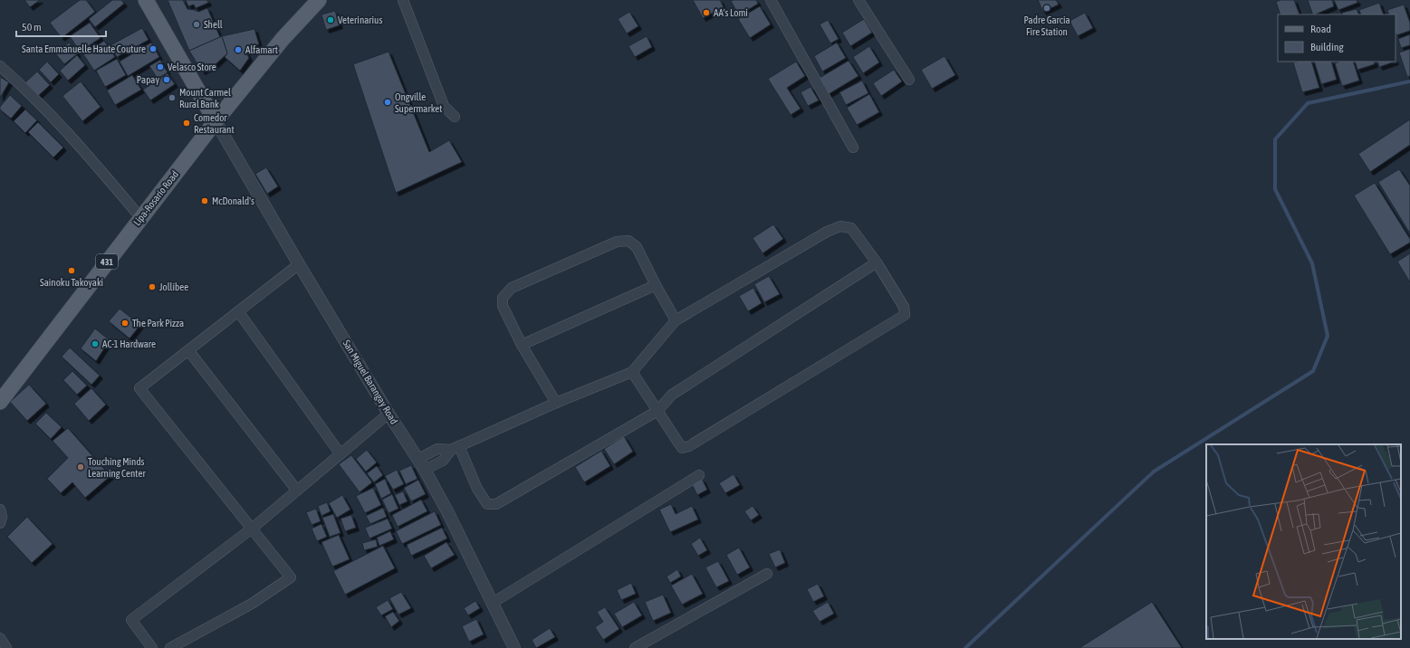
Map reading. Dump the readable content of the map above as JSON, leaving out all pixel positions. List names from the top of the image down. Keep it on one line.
{"streets":{"main road":["Lipa-Rosario Road","431"],"street":["San Miguel Barangay Road"]},"crossings":[["Lipa-Rosario Road","San Miguel Barangay Road"]],"places":["Padre Garcia Fire Station","AA's Lomi","Veterinarius","Shell","Santa Emmanuelle Haute Couture","Alfamart","Velasco Store","Papay","Mount Carmel Rural Bank","Ongville Supermarket","Comedor Restaurant","McDonald's","Sainoku Takoyaki","Jollibee","The Park Pizza","AC-1 Hardware","Touching Minds Learning Center"],"legend":["Road","Building"],"scale_bar":"50 m"}
